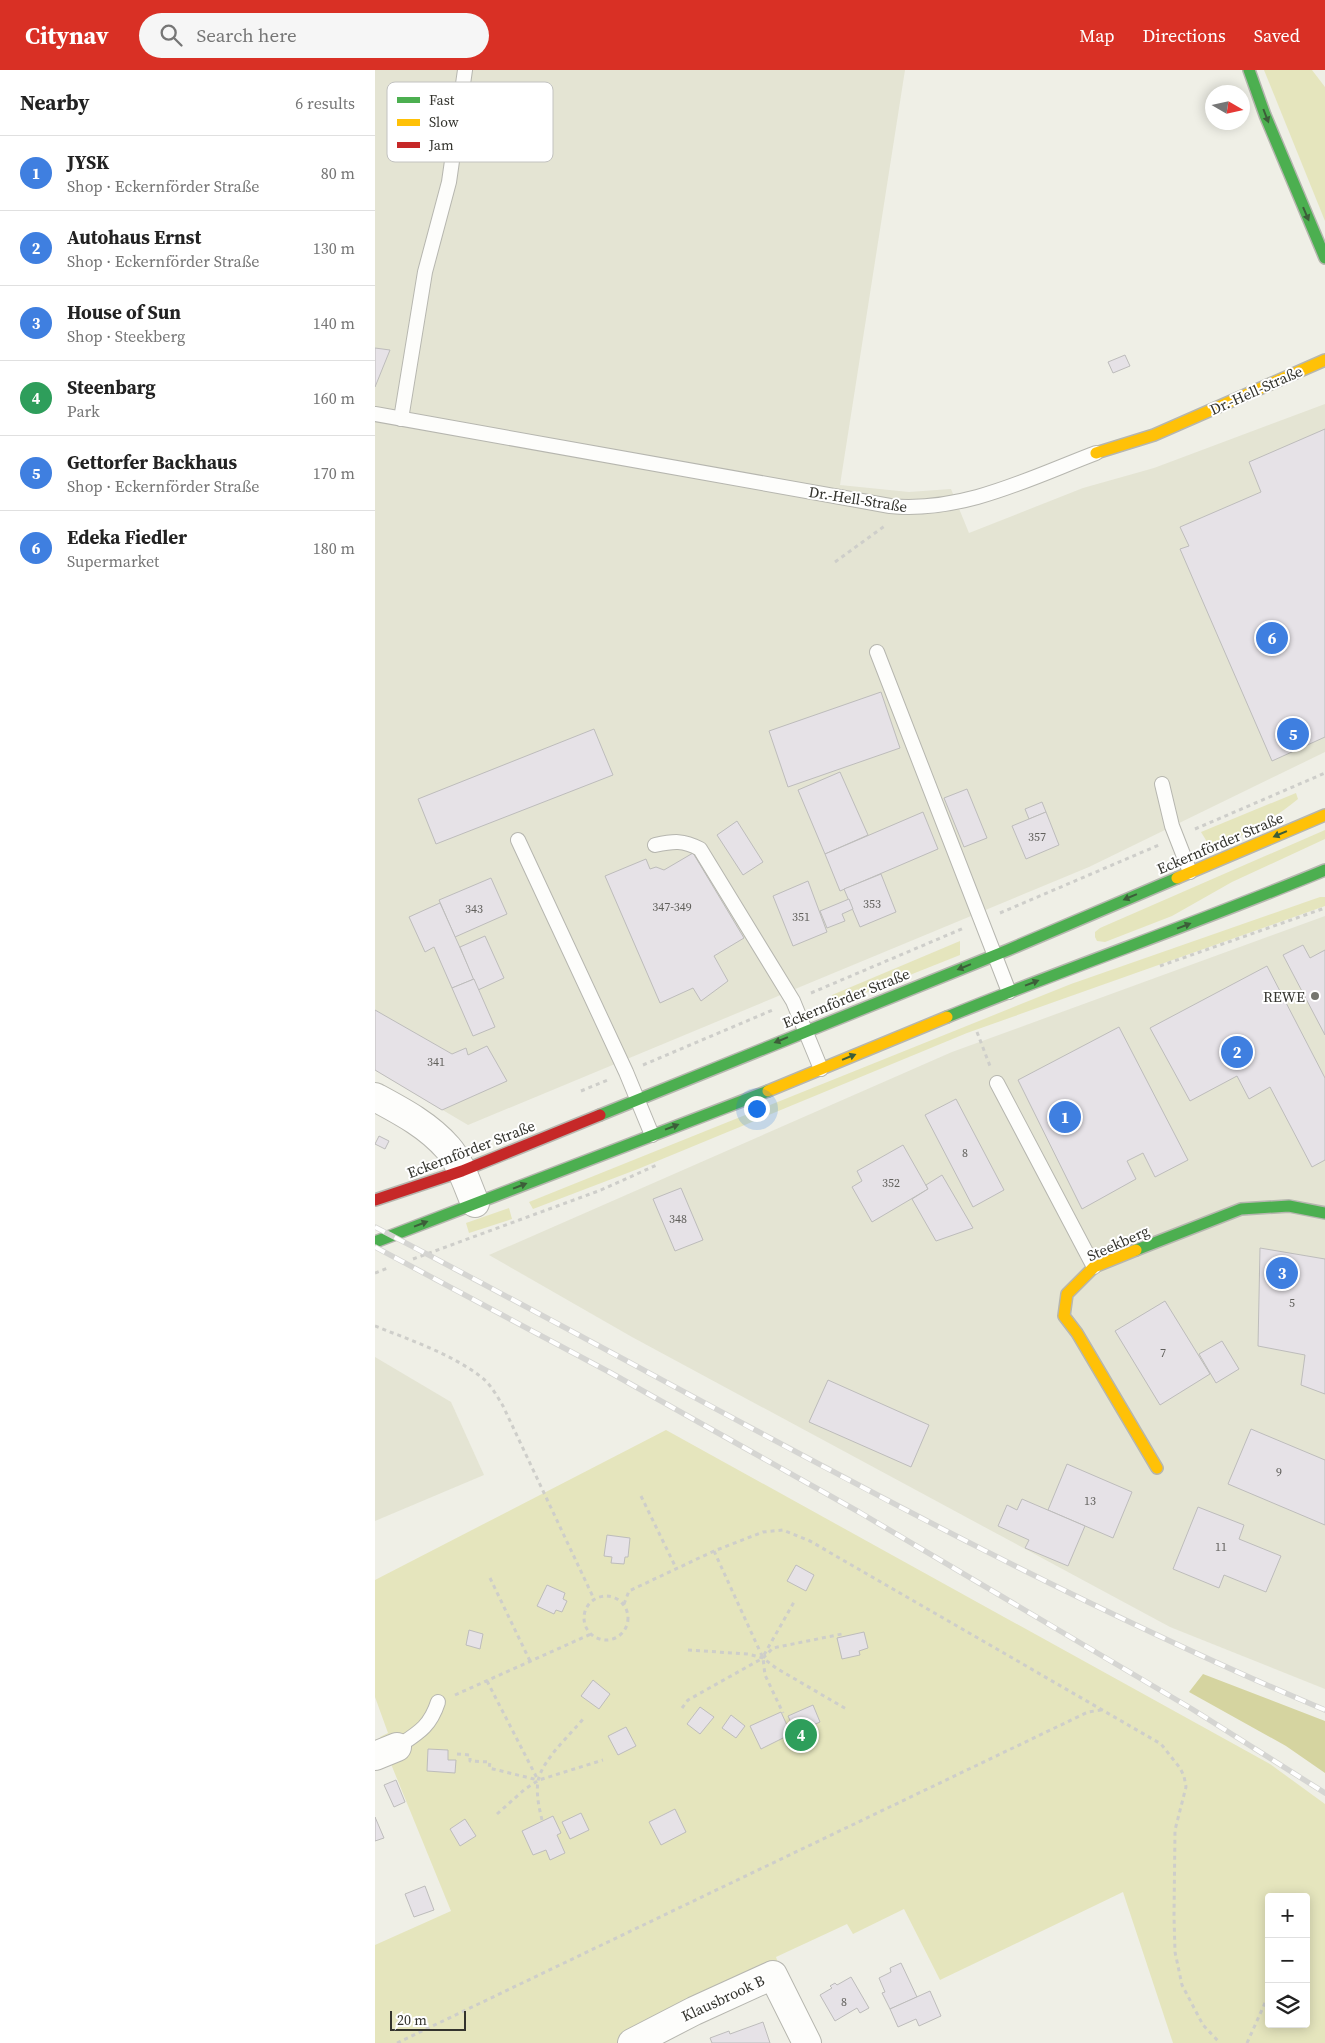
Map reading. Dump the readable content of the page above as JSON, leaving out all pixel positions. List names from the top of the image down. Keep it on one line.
{"streets":{"main road":["Dr.-Hell-Straße","Eckernförder Straße","Steekberg"],"street":["Klausbrook B"]},"places":["REWE"],"house_numbers":["357","353","347-349","343","351","341","8","352","348","5","7","9","13","11","8"],"legend":["Fast","Slow","Jam"],"scale_bar":"20 m","north":"right","page":{"header":"Citynav","search":"Search here","nav":["Map","Directions","Saved"],"heading":["Nearby","6 results"],"list":[{"mark":"1","name":"JYSK","note":"Shop · Eckernförder Straße","value":"80 m"},{"mark":"2","name":"Autohaus Ernst","note":"Shop · Eckernförder Straße","value":"130 m"},{"mark":"3","name":"House of Sun","note":"Shop · Steekberg","value":"140 m"},{"mark":"4","name":"Steenbarg","note":"Park","value":"160 m"},{"mark":"5","name":"Gettorfer Backhaus","note":"Shop · Eckernförder Straße","value":"170 m"},{"mark":"6","name":"Edeka Fiedler","note":"Supermarket","value":"180 m"}],"pins":["6","5","2","1","3","4"],"map_buttons":["+","−"],"scale":"20 m"}}
